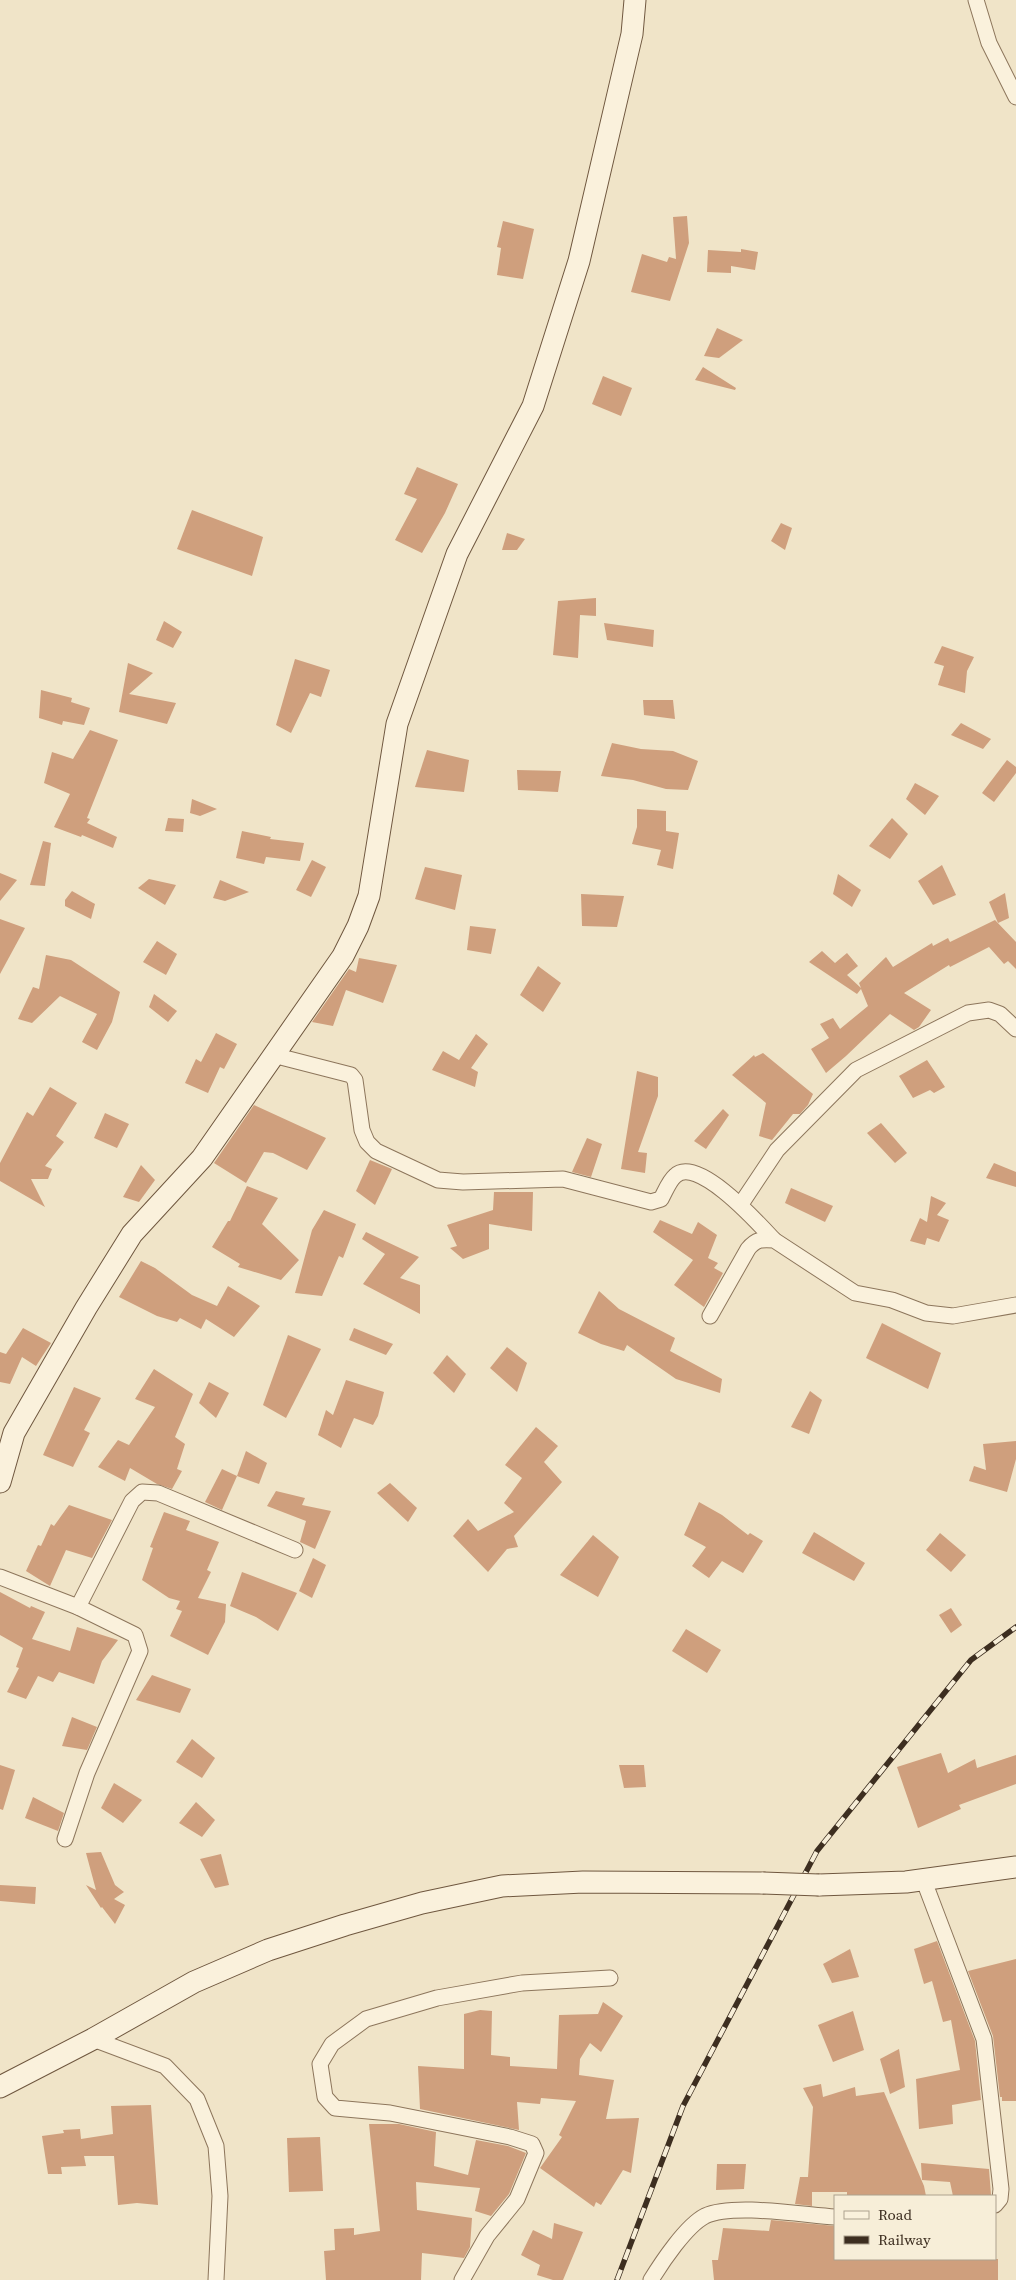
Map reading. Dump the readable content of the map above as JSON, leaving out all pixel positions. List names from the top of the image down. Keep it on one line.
{"legend":["Road","Railway"]}
